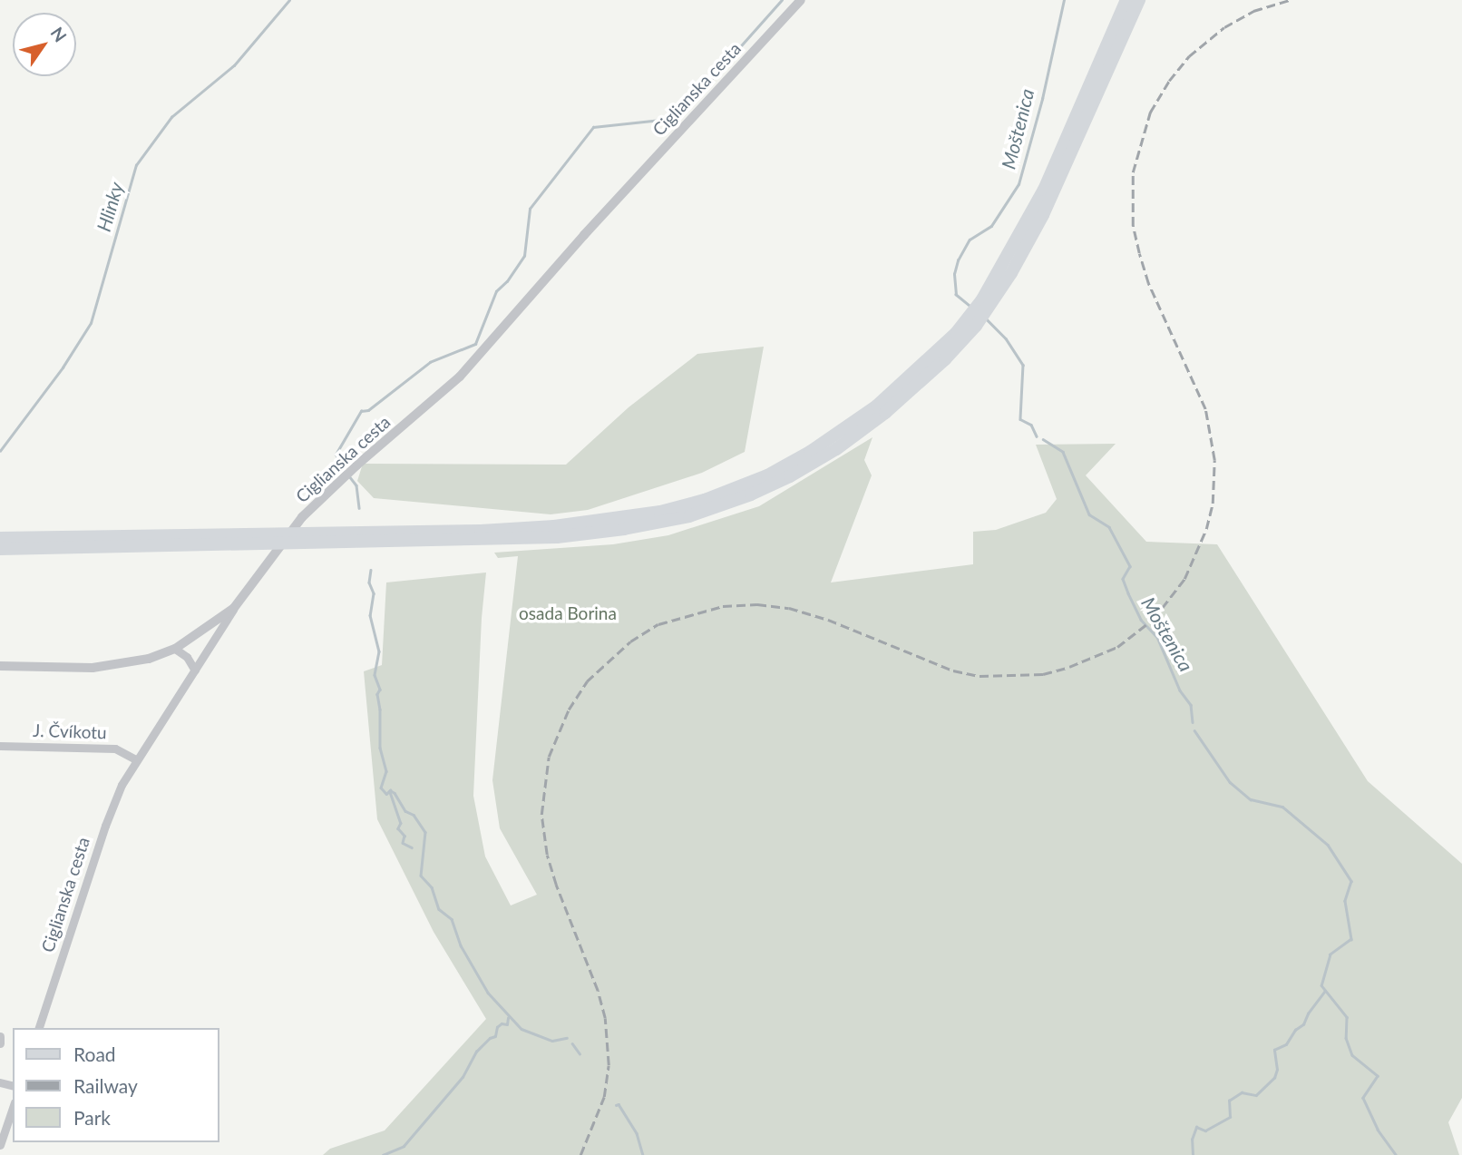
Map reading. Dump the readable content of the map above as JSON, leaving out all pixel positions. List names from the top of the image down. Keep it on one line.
{"streets":{"street":["Ciglianska cesta","J. Čvíkotu"]},"crossings":[["Ciglianska cesta","J. Čvíkotu"]],"water":["Moštenica","Hlinky"],"parks":["osada Borina"],"legend":["Road","Railway","Park"],"north":"top right"}
